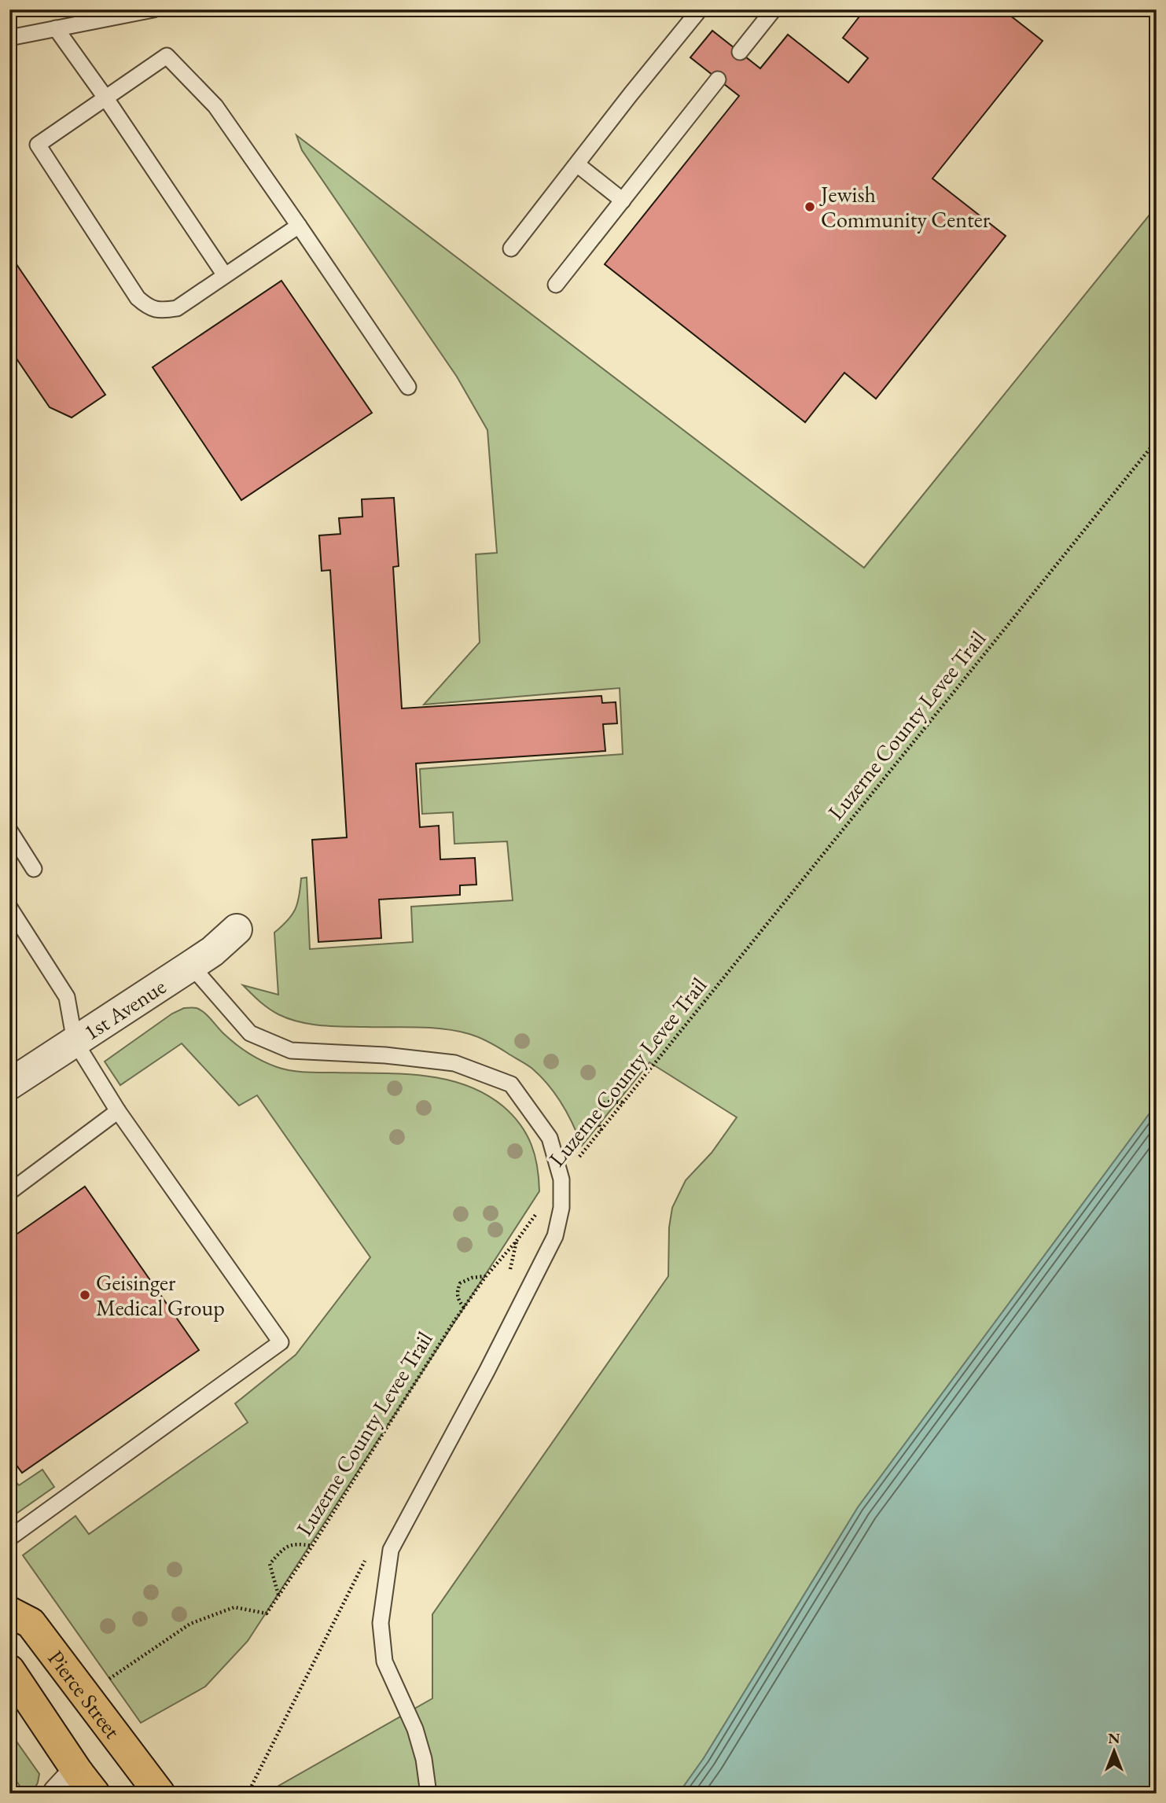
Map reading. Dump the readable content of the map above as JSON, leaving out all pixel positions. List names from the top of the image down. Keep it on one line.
{"streets":{"main road":["Pierce Street"],"street":["1st Avenue"],"path":["Luzerne County Levee Trail"]},"places":["Jewish Community Center","Geisinger Medical Group"],"north":"top"}
